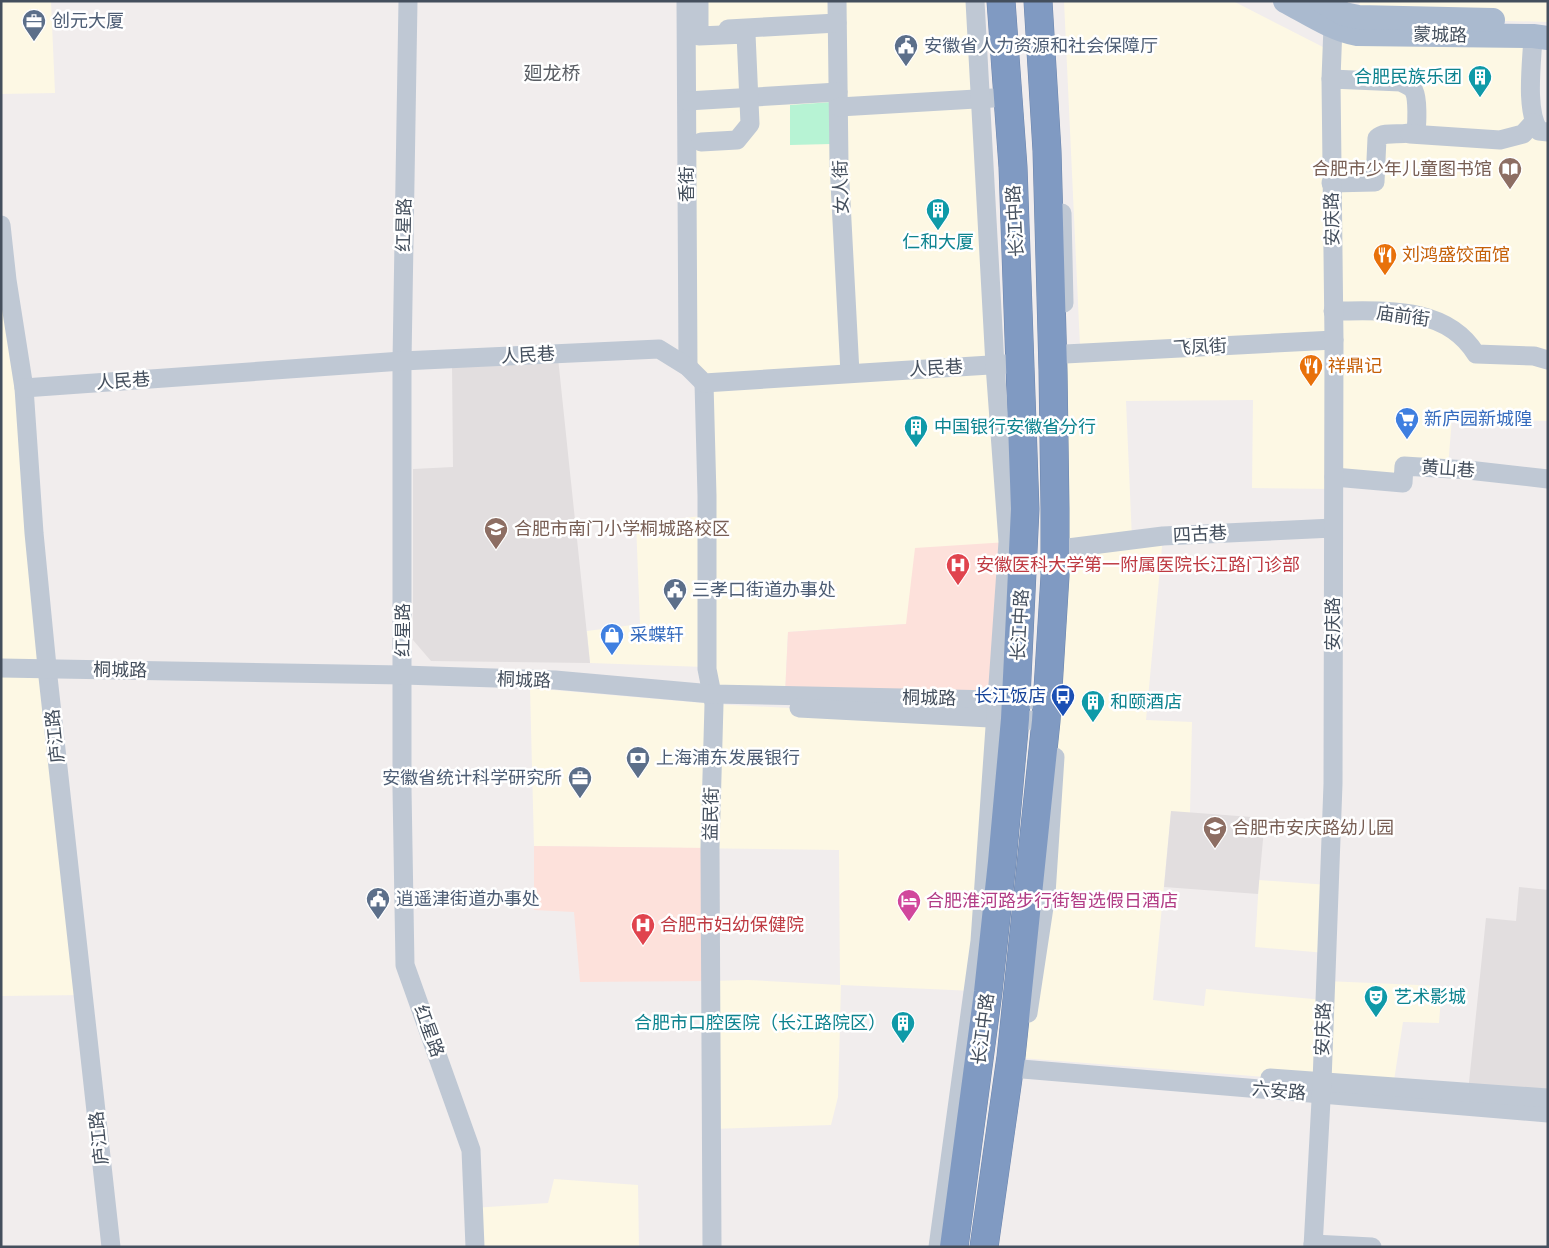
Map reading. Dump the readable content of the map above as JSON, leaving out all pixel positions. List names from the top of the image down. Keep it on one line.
{"streets":{"highway":["长江中路"],"main road":["蒙城路"],"street":["香街","女人街","安庆路","红星路","庙前街","飞凤街","人民巷","黄山巷","四古巷","桐城路","庐江路","益民街","六安路"]},"crossings":[["蒙城路","安庆路"],["香街","人民巷"],["女人街","人民巷"],["安庆路","庙前街"],["安庆路","飞凤街"],["安庆路","黄山巷"],["安庆路","四古巷"],["安庆路","六安路"],["长江中路","人民巷"],["长江中路","桐城路"],["长江中路","六安路"],["红星路","人民巷"],["红星路","桐城路"],["人民巷","庐江路"],["人民巷","益民街"],["桐城路","庐江路"],["桐城路","益民街"]],"districts":["廻龙桥"],"places":{"office":["创元大厦","安徽省统计科学研究所"],"public building":["安徽省人力资源和社会保障厅","三孝口街道办事处","逍遥津街道办事处"],"building":["合肥民族乐团","仁和大厦","中国银行安徽省分行","和颐酒店","合肥市口腔医院（长江路院区）"],"library":["合肥市少年儿童图书馆"],"restaurant":["刘鸿盛饺面馆","祥鼎记"],"supermarket":["新庐园新城隍"],"school or university":["合肥市南门小学桐城路校区","合肥市安庆路幼儿园"],"hospital":["安徽医科大学第一附属医院长江路门诊部","合肥市妇幼保健院"],"shop":["采蝶轩"],"bus stop":["长江饭店"],"bank":["上海浦东发展银行"],"hotel":["合肥淮河路步行街智选假日酒店"],"theatre":["艺术影城"]}}
